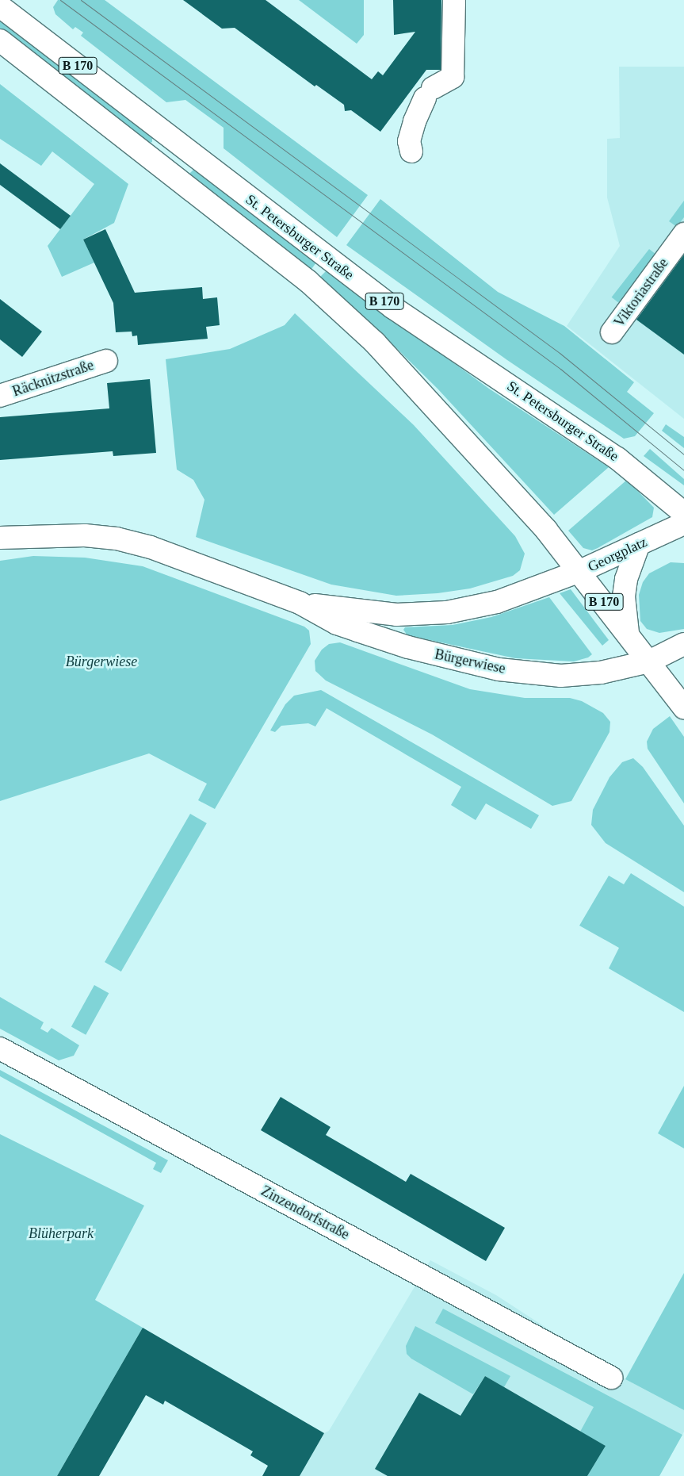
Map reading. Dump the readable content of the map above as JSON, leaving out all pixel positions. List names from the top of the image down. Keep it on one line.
{"streets":{"main road":["B 170","St. Petersburger Straße","Viktoriastraße","Räcknitzstraße","Georgplatz","Bürgerwiese","Zinzendorfstraße"]},"crossings":[["B 170","Georgplatz"],["B 170","Bürgerwiese"],["St. Petersburger Straße","Georgplatz"],["St. Petersburger Straße","Bürgerwiese"],["Georgplatz","Bürgerwiese"]],"parks":["Bürgerwiese","Blüherpark"]}
